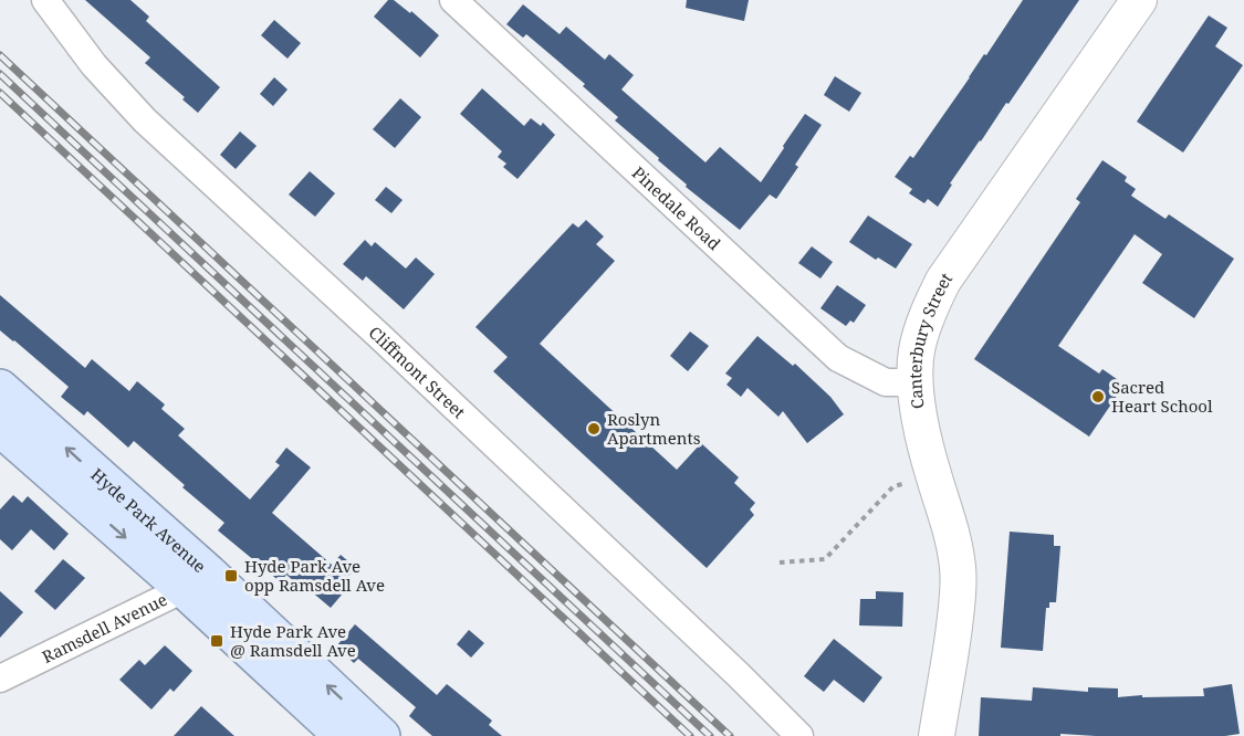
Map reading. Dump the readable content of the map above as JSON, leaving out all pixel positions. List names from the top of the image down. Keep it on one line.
{"streets":{"main road":["Hyde Park Avenue"],"street":["Pinedale Road","Canterbury Street","Cliffmont Street","Ramsdell Avenue"]},"crossings":[["Pinedale Road","Canterbury Street"],["Hyde Park Avenue","Ramsdell Avenue"]],"places":{"other":["Sacred Heart School","Roslyn Apartments"],"transit":["Hyde Park Ave opp Ramsdell Ave","Hyde Park Ave @ Ramsdell Ave"]}}
